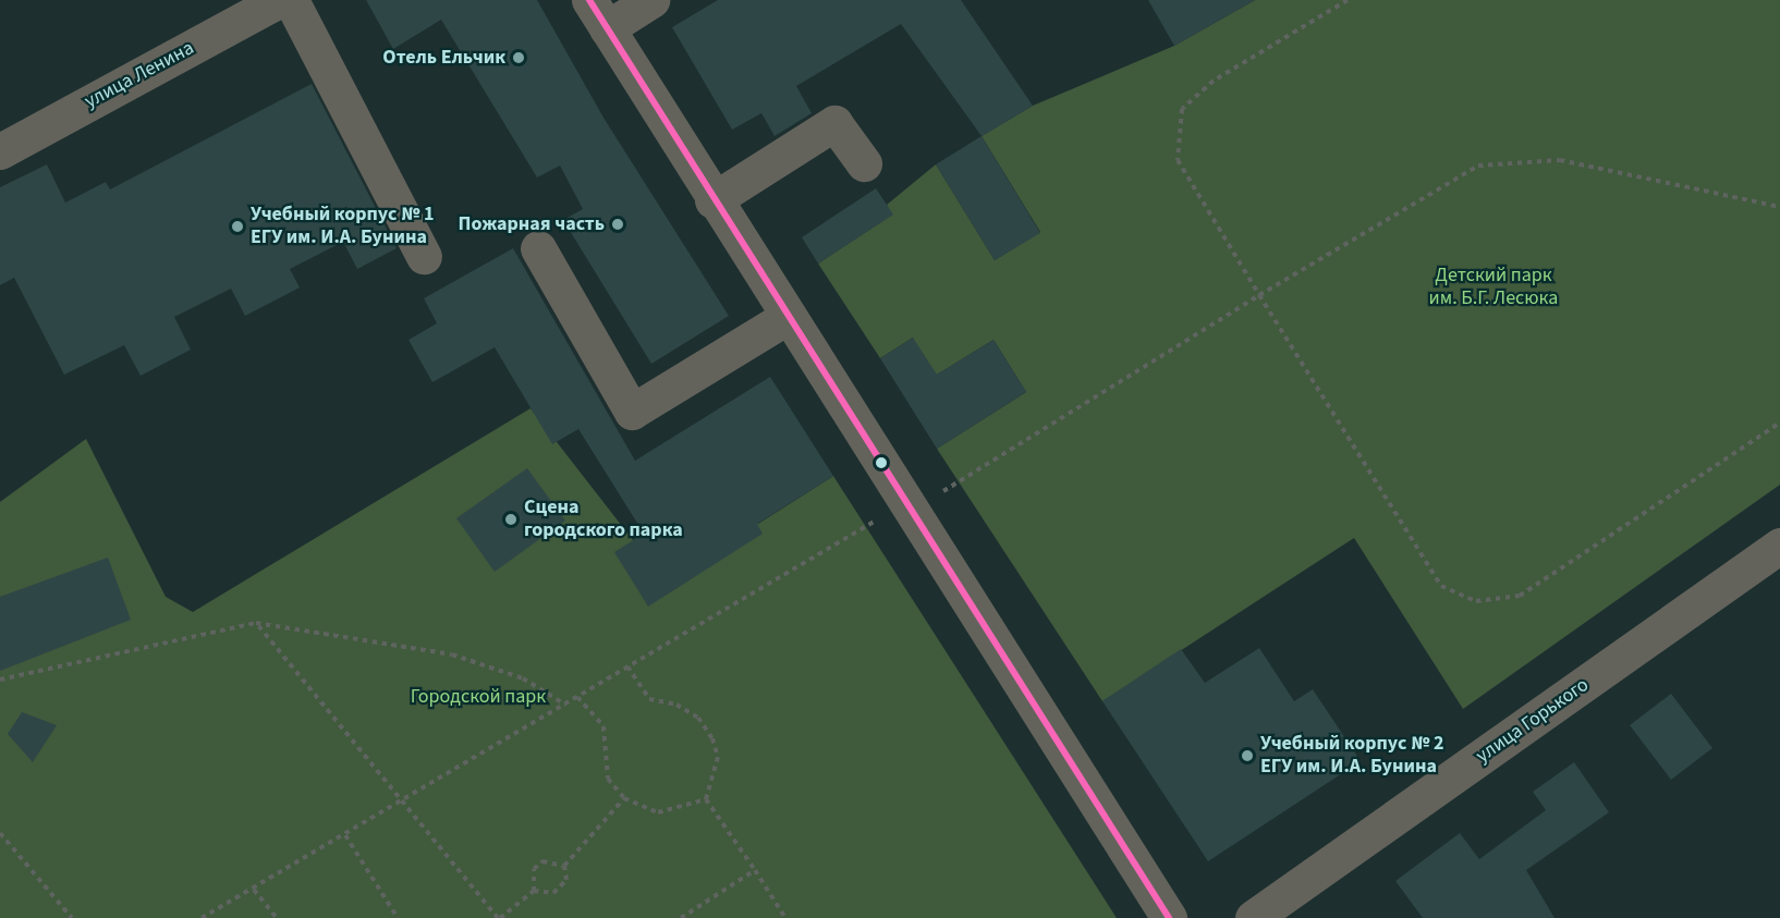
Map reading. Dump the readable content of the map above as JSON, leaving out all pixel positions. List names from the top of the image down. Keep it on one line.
{"streets":{"street":["улица Ленина","улица Горького"]},"parks":["Детский парк им. Б.Г. Лесюка","Городской парк"],"places":["Отель Ельчик","Пожарная часть","Учебный корпус № 1 ЕГУ им. И.А. Бунина","Сцена городского парка","Учебный корпус № 2 ЕГУ им. И.А. Бунина"]}
